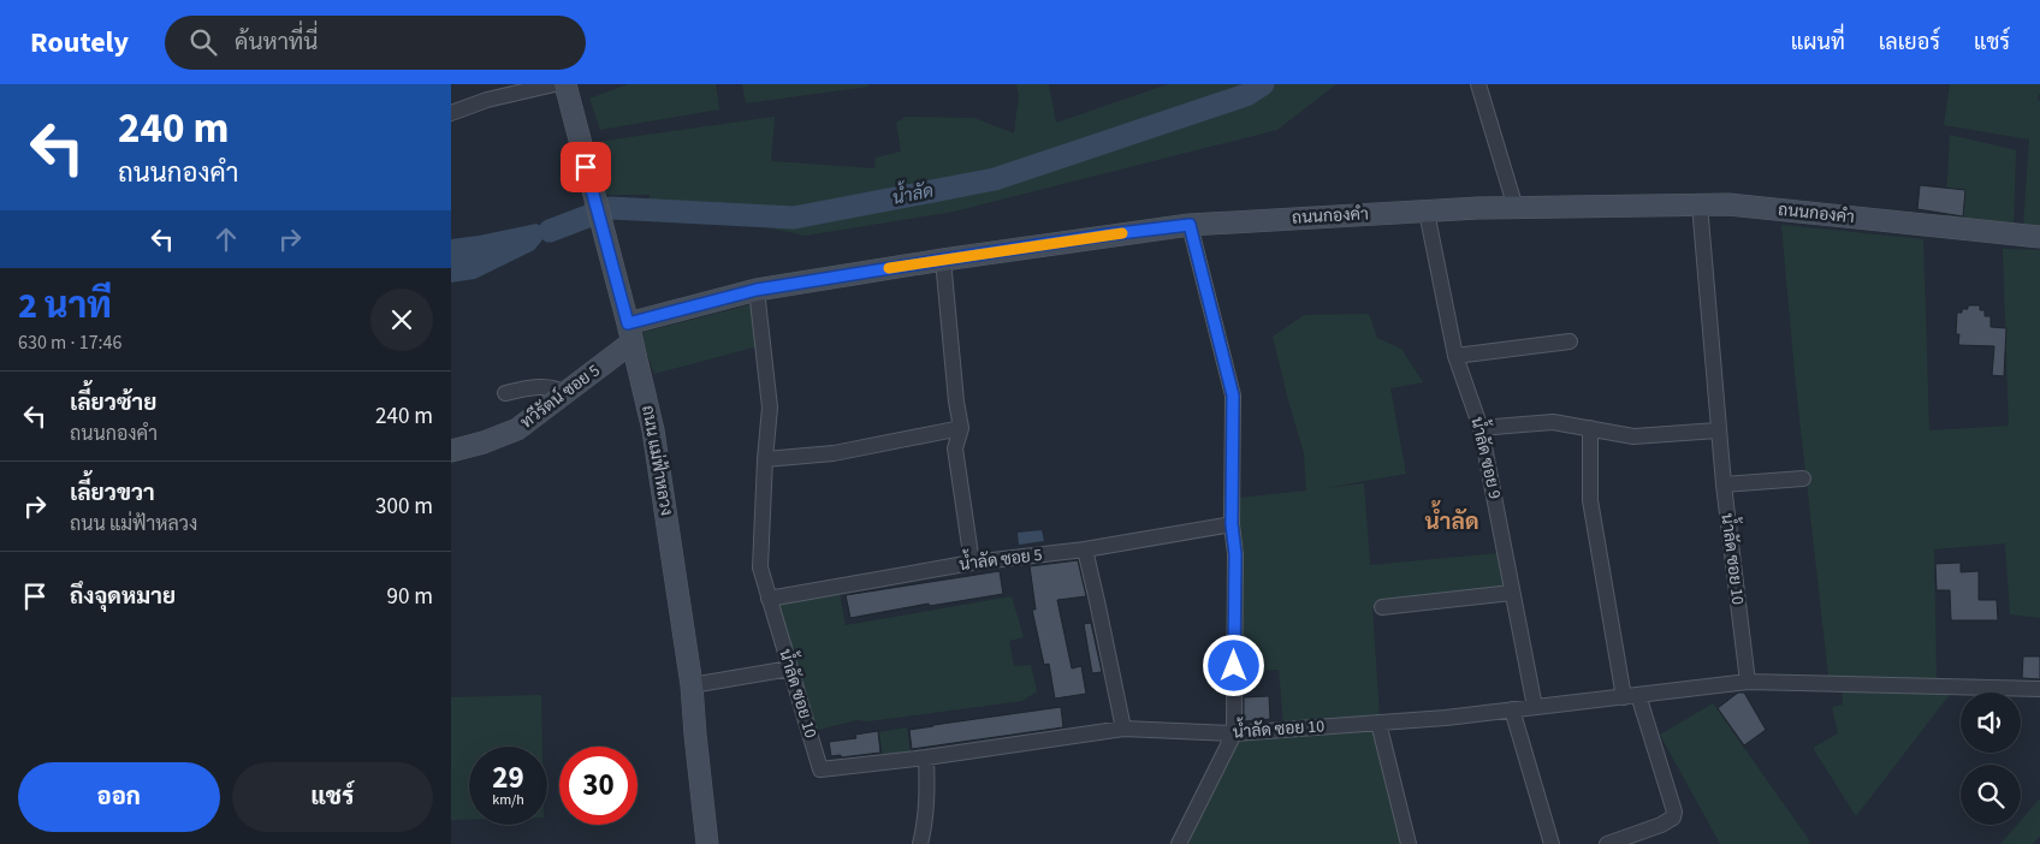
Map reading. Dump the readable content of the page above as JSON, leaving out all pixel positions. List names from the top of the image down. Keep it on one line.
{"streets":{"street":["ถนนกองคำ","ทวีรัตน์ ซอย 5","น้ำลัด ซอย 9","ถนน แม่ฟ้าหลวง","น้ำลัด ซอย 10","น้ำลัด ซอย 5"]},"crossings":[["ถนนกองคำ","ทวีรัตน์ ซอย 5"],["ถนนกองคำ","น้ำลัด ซอย 9"],["ถนนกองคำ","ถนน แม่ฟ้าหลวง"],["ถนนกองคำ","น้ำลัด ซอย 10"],["ทวีรัตน์ ซอย 5","ถนน แม่ฟ้าหลวง"],["น้ำลัด ซอย 9","น้ำลัด ซอย 10"],["น้ำลัด ซอย 10","น้ำลัด ซอย 5"]],"districts":["น้ำลัด"],"water":["น้ำลัด"],"page":{"header":"Routely","search":"ค้นหาที่นี่","nav":["แผนที่","เลเยอร์","แชร์"],"turn":["240 m","ถนนกองคำ"],"heading":["2 นาที","630 m · 17:46"],"list":[{"name":"เลี้ยวซ้าย","note":"ถนนกองคำ","value":"240 m"},{"name":"เลี้ยวขวา","note":"ถนน แม่ฟ้าหลวง","value":"300 m"},{"name":"ถึงจุดหมาย","value":"90 m"}],"speed":"29 km/h","limit":"30","buttons":["ออก","แชร์"]}}
